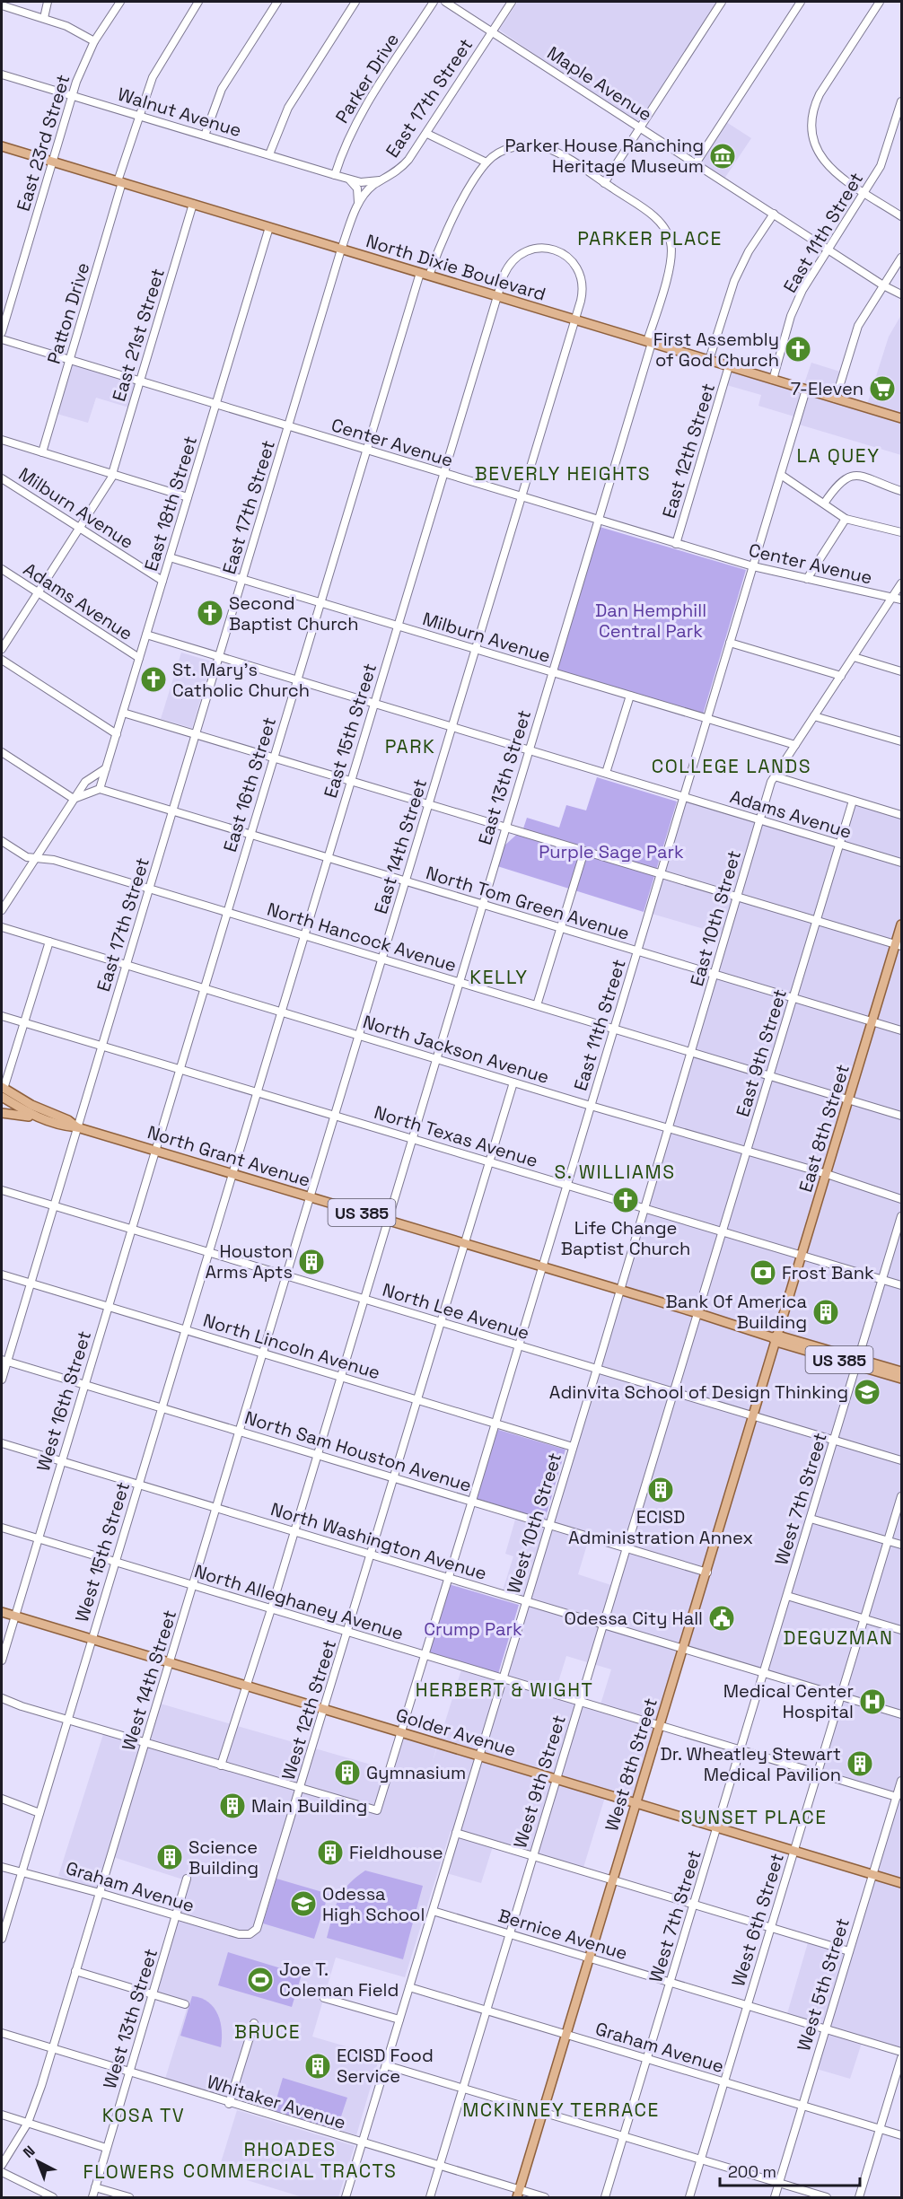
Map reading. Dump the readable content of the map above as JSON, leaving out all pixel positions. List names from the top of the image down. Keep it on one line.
{"streets":{"main road":["North Dixie Boulevard","East 8th Street","North Grant Avenue","US 385","Golder Avenue","West 8th Street"],"street":["Parker Drive","Maple Avenue","East 17th Street","Walnut Avenue","East 23rd Street","East 11th Street","Patton Drive","East 21st Street","Center Avenue","East 12th Street","East 18th Street","Milburn Avenue","Adams Avenue","East 15th Street","East 13th Street","East 16th Street","East 14th Street","North Tom Green Avenue","East 10th Street","North Hancock Avenue","North Jackson Avenue","East 9th Street","North Texas Avenue","North Lee Avenue","North Lincoln Avenue","West 16th Street","North Sam Houston Avenue","West 7th Street","West 10th Street","North Washington Avenue","West 15th Street","North Alleghaney Avenue","West 14th Street","West 12th Street","West 9th Street","Graham Avenue","West 6th Street","Bernice Avenue","West 5th Street","West 13th Street","Whitaker Avenue"]},"crossings":[["Parker Drive","Walnut Avenue"],["Maple Avenue","East 17th Street"],["Maple Avenue","East 11th Street"],["Maple Avenue","East 12th Street"],["East 17th Street","Walnut Avenue"],["East 17th Street","North Dixie Boulevard"],["East 17th Street","Center Avenue"],["East 17th Street","Milburn Avenue"],["East 17th Street","Adams Avenue"],["East 17th Street","North Tom Green Avenue"],["East 17th Street","North Hancock Avenue"],["East 17th Street","North Jackson Avenue"],["East 17th Street","North Texas Avenue"],["East 17th Street","North Grant Avenue"],["East 17th Street","North Lee Avenue"],["East 17th Street","North Lincoln Avenue"],["East 17th Street","North Sam Houston Avenue"],["Walnut Avenue","East 23rd Street"],["Walnut Avenue","Patton Drive"],["East 23rd Street","North Dixie Boulevard"],["East 11th Street","North Dixie Boulevard"],["East 11th Street","Center Avenue"],["East 11th Street","Milburn Avenue"],["East 11th Street","Adams Avenue"],["East 11th Street","North Tom Green Avenue"],["East 11th Street","North Hancock Avenue"],["East 11th Street","North Jackson Avenue"],["East 11th Street","North Texas Avenue"],["East 11th Street","North Grant Avenue"],["East 11th Street","North Lee Avenue"],["East 11th Street","North Lincoln Avenue"],["East 11th Street","North Sam Houston Avenue"],["East 11th Street","North Washington Avenue"],["East 11th Street","North Alleghaney Avenue"],["East 11th Street","West 12th Street"],["East 11th Street","Golder Avenue"],["North Dixie Boulevard","Patton Drive"],["North Dixie Boulevard","East 21st Street"],["North Dixie Boulevard","East 12th Street"],["North Dixie Boulevard","East 18th Street"],["North Dixie Boulevard","East 15th Street"],["North Dixie Boulevard","East 13th Street"],["North Dixie Boulevard","East 16th Street"],["North Dixie Boulevard","East 14th Street"],["Patton Drive","Center Avenue"],["East 21st Street","Center Avenue"],["East 21st Street","Milburn Avenue"],["East 21st Street","Adams Avenue"],["Center Avenue","East 12th Street"],["Center Avenue","East 18th Street"],["Center Avenue","East 15th Street"],["Center Avenue","East 13th Street"],["Center Avenue","East 16th Street"],["Center Avenue","East 14th Street"],["Center Avenue","East 10th Street"],["East 18th Street","Milburn Avenue"],["East 18th Street","Adams Avenue"],["East 18th Street","North Tom Green Avenue"],["Milburn Avenue","East 15th Street"],["Milburn Avenue","East 13th Street"],["Milburn Avenue","East 16th Street"],["Milburn Avenue","East 14th Street"],["Milburn Avenue","East 10th Street"],["Adams Avenue","East 15th Street"],["Adams Avenue","East 13th Street"],["Adams Avenue","East 16th Street"],["Adams Avenue","East 14th Street"],["Adams Avenue","East 10th Street"],["Adams Avenue","East 9th Street"],["East 15th Street","East 14th Street"],["East 15th Street","North Tom Green Avenue"],["East 15th Street","North Hancock Avenue"],["East 15th Street","North Jackson Avenue"],["East 15th Street","North Texas Avenue"],["East 15th Street","North Grant Avenue"],["East 15th Street","West 15th Street"],["East 13th Street","North Tom Green Avenue"],["East 13th Street","North Hancock Avenue"],["East 13th Street","North Jackson Avenue"],["East 13th Street","North Texas Avenue"],["East 13th Street","North Grant Avenue"],["East 16th Street","North Tom Green Avenue"],["East 16th Street","North Hancock Avenue"],["East 16th Street","North Jackson Avenue"],["East 16th Street","North Texas Avenue"],["East 16th Street","North Grant Avenue"],["East 16th Street","West 16th Street"],["East 14th Street","North Tom Green Avenue"],["East 14th Street","North Hancock Avenue"],["East 14th Street","North Jackson Avenue"],["East 14th Street","North Texas Avenue"],["East 14th Street","North Grant Avenue"],["East 14th Street","West 14th Street"],["North Tom Green Avenue","East 10th Street"],["North Tom Green Avenue","East 9th Street"],["North Tom Green Avenue","East 8th Street"],["East 10th Street","North Hancock Avenue"],["East 10th Street","North Jackson Avenue"],["East 10th Street","North Texas Avenue"],["East 10th Street","North Grant Avenue"],["East 10th Street","West 10th Street"],["North Hancock Avenue","East 9th Street"],["North Hancock Avenue","East 8th Street"],["North Jackson Avenue","East 9th Street"],["North Jackson Avenue","East 8th Street"],["East 9th Street","North Texas Avenue"],["East 9th Street","North Grant Avenue"],["East 9th Street","West 9th Street"],["East 8th Street","North Texas Avenue"],["East 8th Street","North Grant Avenue"],["East 8th Street","West 8th Street"],["North Texas Avenue","West 7th Street"],["North Grant Avenue","US 385"],["North Grant Avenue","West 16th Street"],["North Grant Avenue","West 7th Street"],["North Grant Avenue","West 10th Street"],["North Grant Avenue","West 15th Street"],["North Grant Avenue","West 14th Street"],["North Grant Avenue","West 12th Street"],["North Grant Avenue","West 8th Street"],["North Grant Avenue","West 9th Street"],["North Lee Avenue","West 16th Street"],["North Lee Avenue","West 7th Street"],["North Lee Avenue","West 10th Street"],["North Lee Avenue","West 15th Street"],["North Lee Avenue","West 14th Street"],["North Lee Avenue","West 12th Street"],["North Lee Avenue","West 8th Street"],["North Lee Avenue","West 9th Street"],["North Lincoln Avenue","West 16th Street"],["North Lincoln Avenue","West 10th Street"],["North Lincoln Avenue","West 15th Street"],["North Lincoln Avenue","West 14th Street"],["North Lincoln Avenue","West 12th Street"],["West 16th Street","North Sam Houston Avenue"],["West 16th Street","North Washington Avenue"],["West 16th Street","North Alleghaney Avenue"],["West 16th Street","Golder Avenue"],["North Sam Houston Avenue","West 10th Street"],["North Sam Houston Avenue","West 15th Street"],["North Sam Houston Avenue","West 14th Street"],["North Sam Houston Avenue","West 12th Street"],["North Sam Houston Avenue","West 8th Street"],["North Sam Houston Avenue","West 9th Street"],["West 7th Street","North Washington Avenue"],["West 7th Street","North Alleghaney Avenue"],["West 7th Street","Golder Avenue"],["West 7th Street","Graham Avenue"],["West 7th Street","Bernice Avenue"],["West 10th Street","North Washington Avenue"],["West 10th Street","North Alleghaney Avenue"],["West 10th Street","Golder Avenue"],["West 10th Street","Graham Avenue"],["West 10th Street","Bernice Avenue"],["West 10th Street","Whitaker Avenue"],["North Washington Avenue","West 15th Street"],["North Washington Avenue","West 14th Street"],["North Washington Avenue","West 12th Street"],["North Washington Avenue","West 8th Street"],["North Washington Avenue","West 9th Street"],["North Washington Avenue","West 6th Street"],["West 15th Street","North Alleghaney Avenue"],["West 15th Street","Golder Avenue"],["West 15th Street","Graham Avenue"],["North Alleghaney Avenue","West 14th Street"],["North Alleghaney Avenue","West 12th Street"],["North Alleghaney Avenue","West 8th Street"],["North Alleghaney Avenue","West 9th Street"],["North Alleghaney Avenue","West 6th Street"],["North Alleghaney Avenue","West 5th Street"],["West 14th Street","Golder Avenue"],["West 14th Street","Graham Avenue"],["West 14th Street","Whitaker Avenue"],["West 12th Street","Golder Avenue"],["West 12th Street","Graham Avenue"],["Golder Avenue","West 8th Street"],["Golder Avenue","West 9th Street"],["Golder Avenue","West 6th Street"],["Golder Avenue","West 5th Street"],["West 8th Street","Graham Avenue"],["West 8th Street","Bernice Avenue"],["West 8th Street","Whitaker Avenue"],["West 9th Street","Graham Avenue"],["West 9th Street","Bernice Avenue"],["West 9th Street","Whitaker Avenue"],["Graham Avenue","West 6th Street"],["Graham Avenue","West 5th Street"],["Graham Avenue","West 13th Street"],["West 6th Street","Bernice Avenue"],["Bernice Avenue","West 5th Street"],["West 13th Street","Whitaker Avenue"]],"districts":["PARKER PLACE","LA QUEY","BEVERLY HEIGHTS","PARK","COLLEGE LANDS","KELLY","S. WILLIAMS","DEGUZMAN","HERBERT & WIGHT","SUNSET PLACE","BRUCE","MCKINNEY TERRACE","KOSA TV","RHOADES COMMERCIAL TRACTS","FLOWERS"],"parks":["Dan Hemphill Central Park","Purple Sage Park","Crump Park"],"places":{"museum":["Parker House Ranching Heritage Museum"],"church":["First Assembly of God Church","Second Baptist Church","St. Mary's Catholic Church","Life Change Baptist Church"],"supermarket":["7-Eleven"],"building":["Houston Arms Apts","Bank Of America Building","ECISD Administration Annex","Dr. Wheatley Stewart Medical Pavilion","Gymnasium","Main Building","Fieldhouse","Science Building","ECISD Food Service"],"bank":["Frost Bank"],"school or university":["Adinvita School of Design Thinking","Odessa High School"],"public building":["Odessa City Hall"],"hospital":["Medical Center Hospital"],"sports":["Joe T. Coleman Field"]},"scale_bar":"200 m","north":"top left"}
